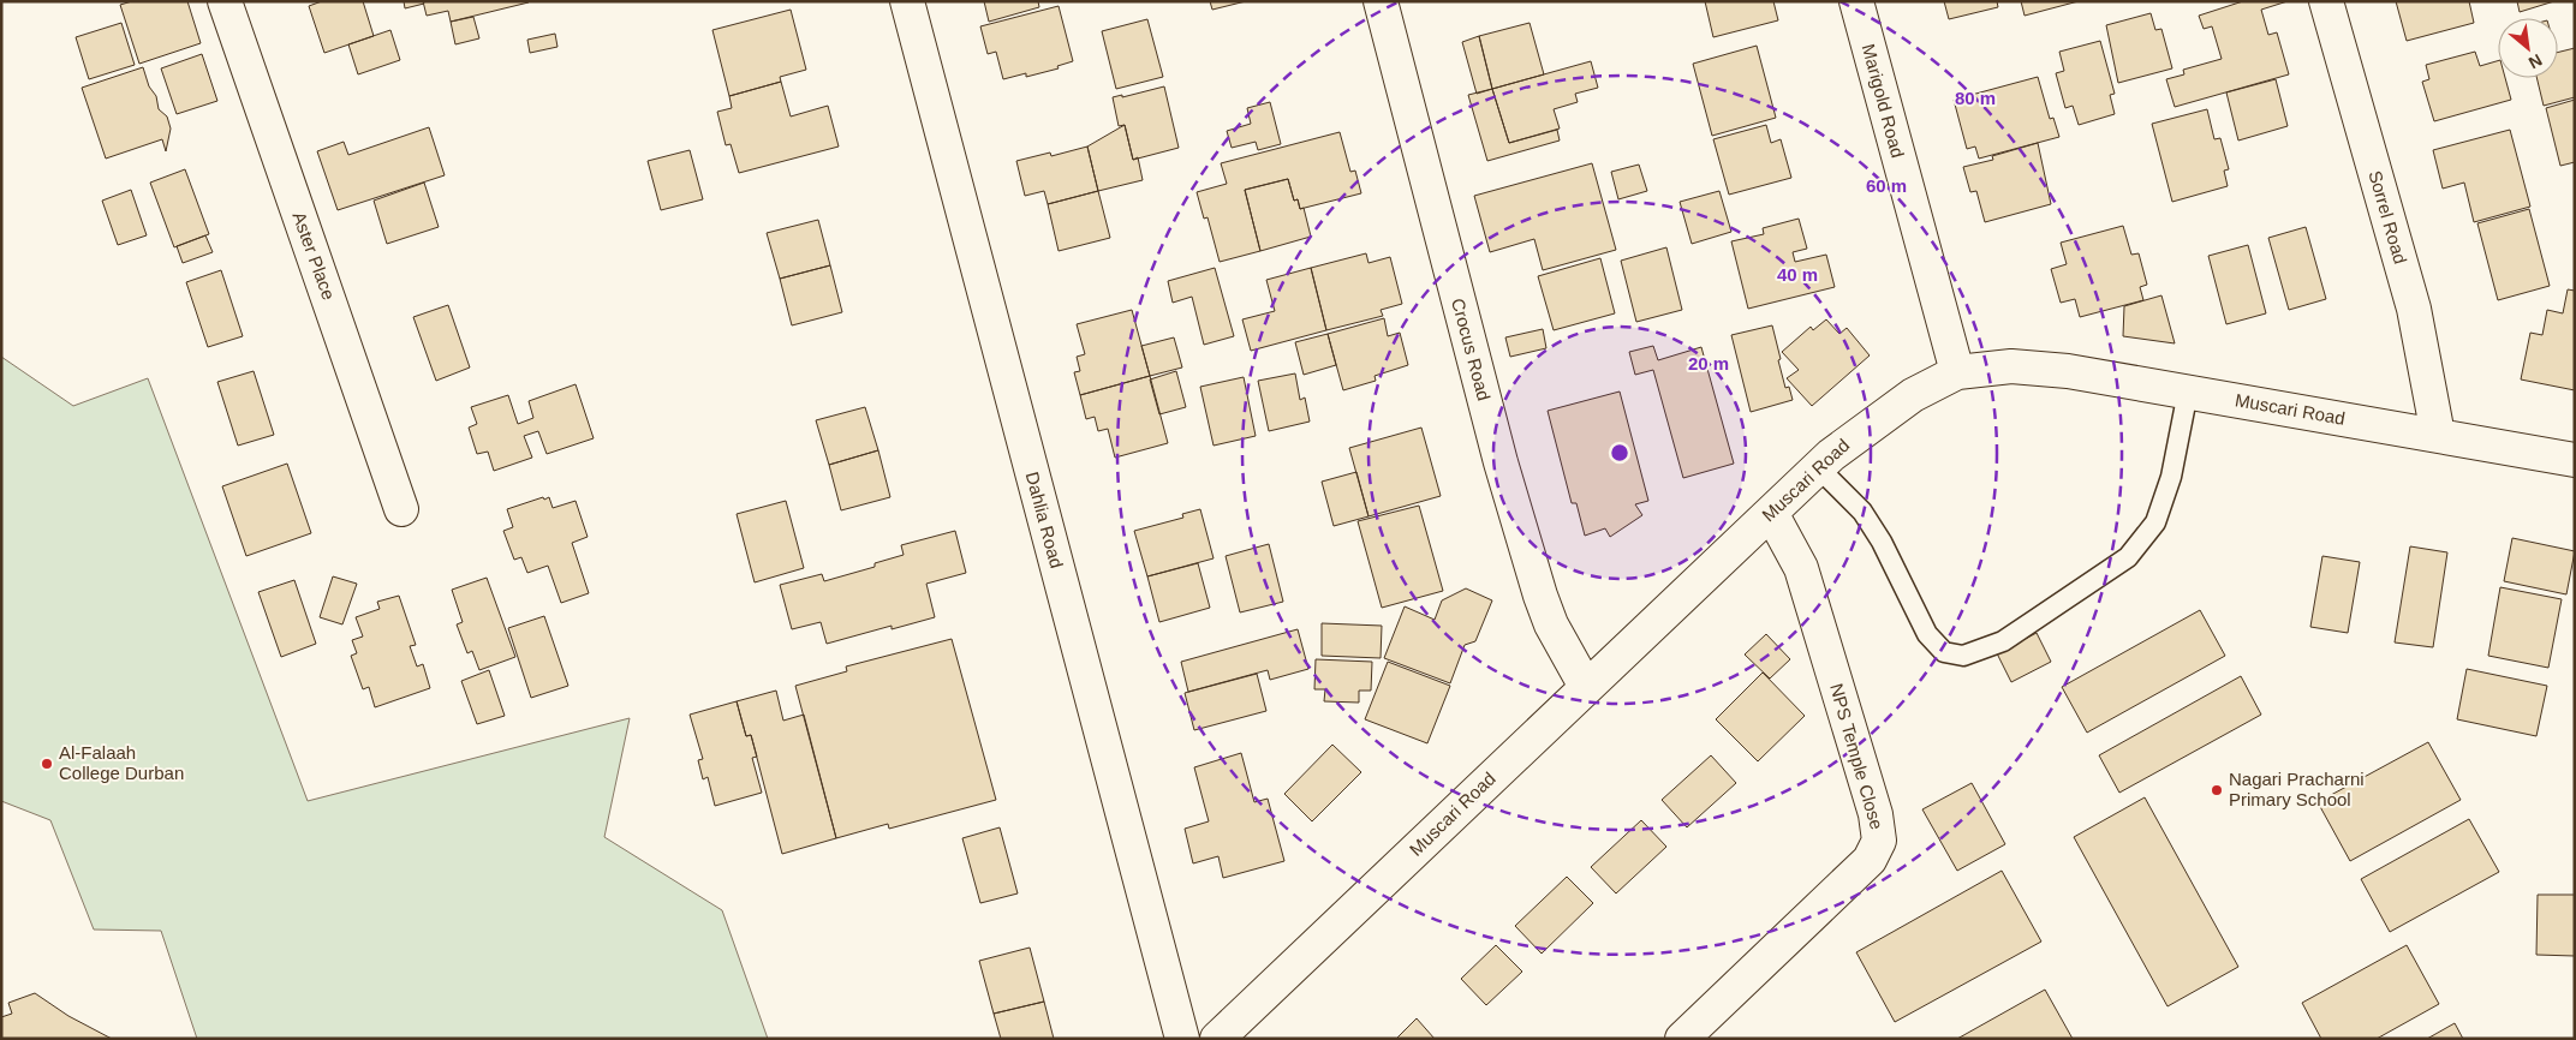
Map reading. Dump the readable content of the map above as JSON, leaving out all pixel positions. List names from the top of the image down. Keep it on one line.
{"streets":{"street":["Marigold Road","Sorrel Road","Aster Place","Crocus Road","Muscari Road","Dahlia Road","NPS Temple Close"]},"crossings":[["Marigold Road","Muscari Road"],["Sorrel Road","Muscari Road"],["Crocus Road","Muscari Road"],["Muscari Road","NPS Temple Close"]],"places":["Al-Falaah College Durban","Nagari Pracharni Primary School"],"north":"bottom right","rings":["80 m","60 m","40 m","20 m"]}
